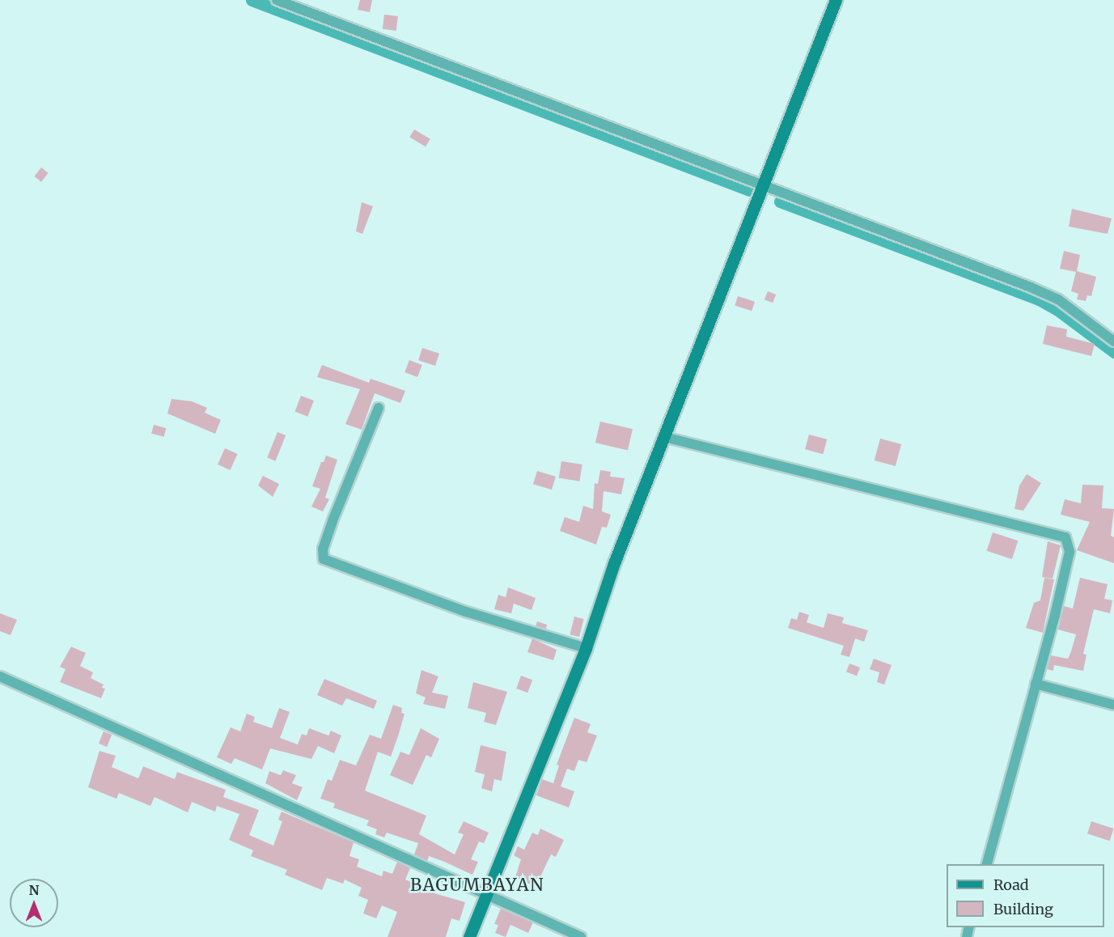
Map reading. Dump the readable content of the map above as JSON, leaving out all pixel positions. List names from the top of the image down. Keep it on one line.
{"districts":["BAGUMBAYAN"],"legend":["Road","Building"],"north":"top"}
